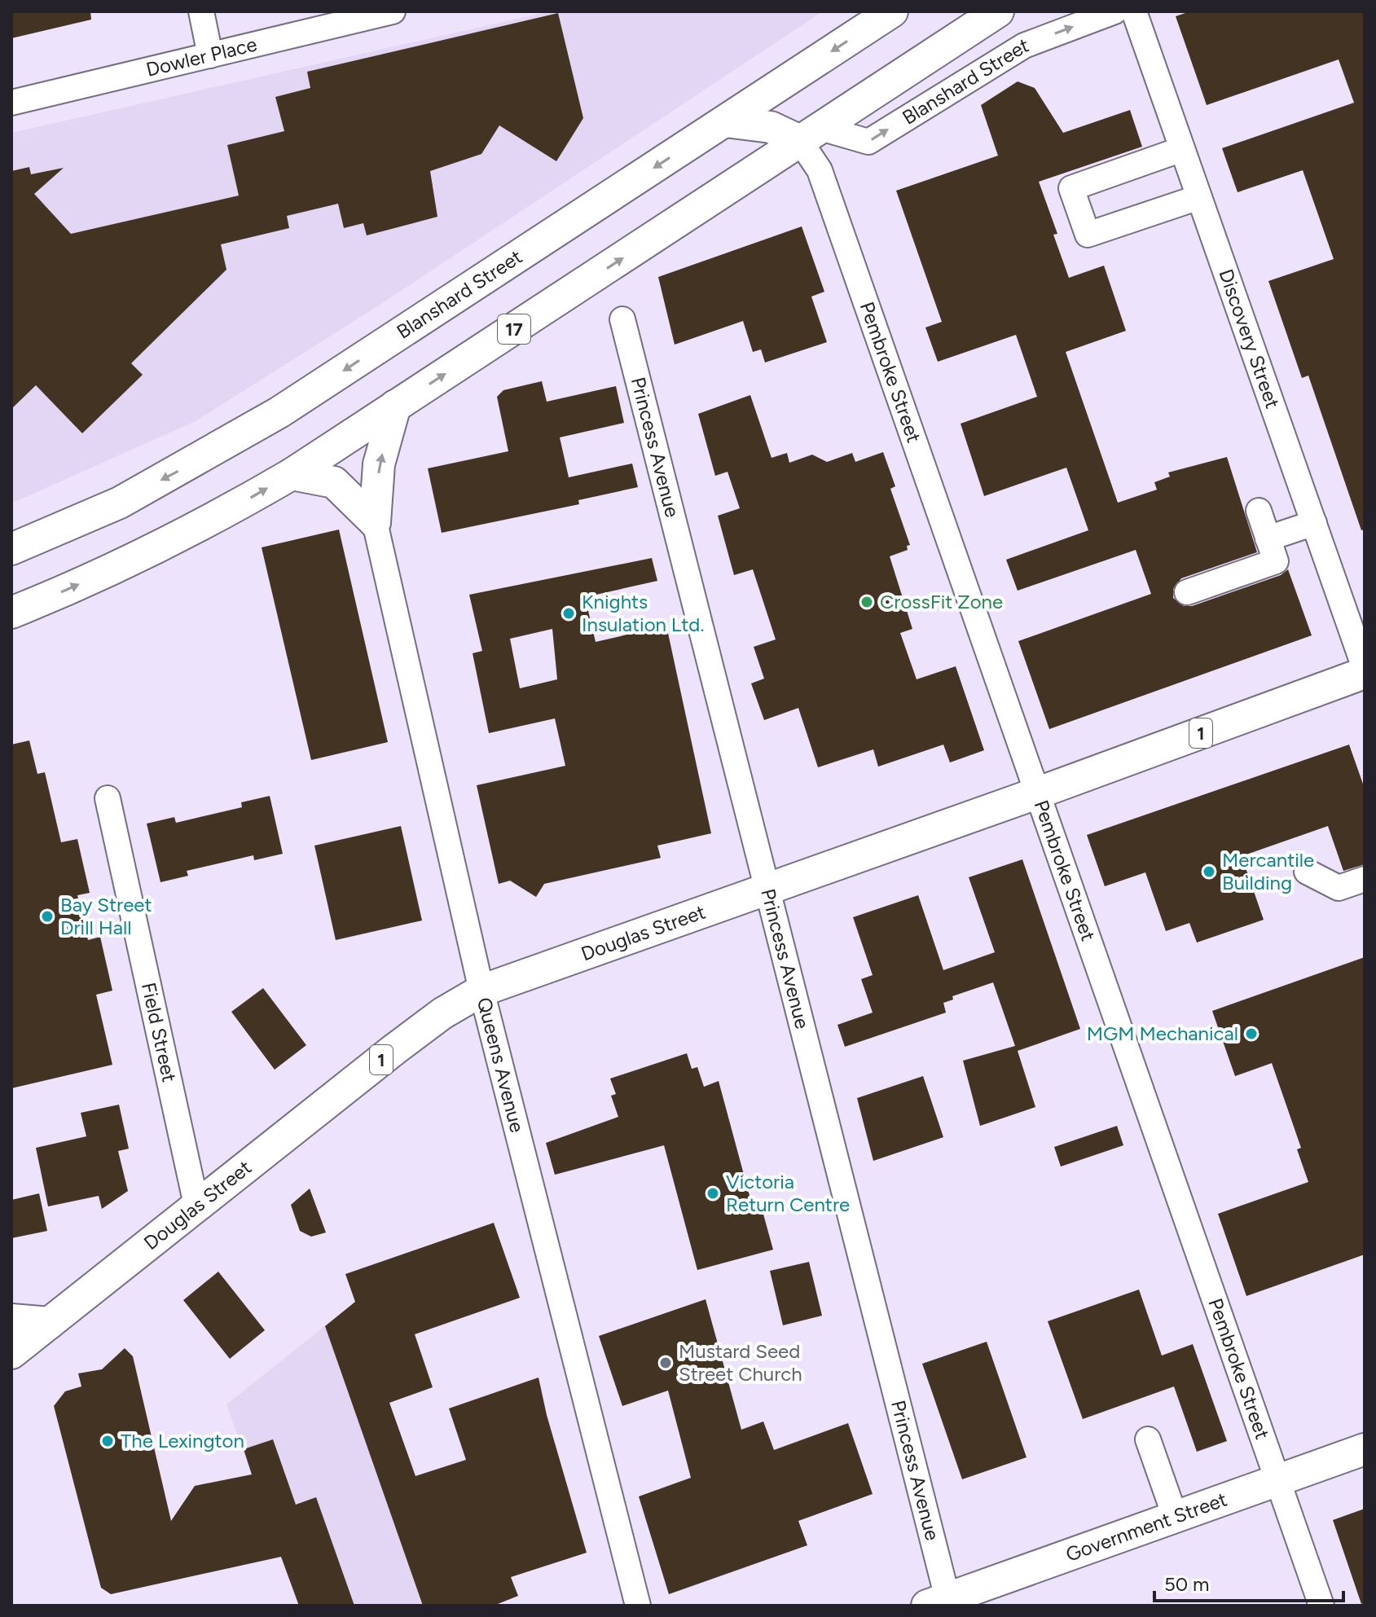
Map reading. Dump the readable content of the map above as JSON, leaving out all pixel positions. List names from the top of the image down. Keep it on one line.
{"streets":{"main road":["Blanshard Street","17","1","Douglas Street","Government Street"],"street":["Dowler Place","Discovery Street","Pembroke Street","Princess Avenue","Field Street","Queens Avenue"]},"crossings":[["Blanshard Street","Pembroke Street"],["Discovery Street","Douglas Street"],["Pembroke Street","Douglas Street"],["Pembroke Street","Government Street"],["Princess Avenue","Douglas Street"],["Princess Avenue","Government Street"],["Douglas Street","Field Street"],["Douglas Street","Queens Avenue"]],"places":["CrossFit Zone","Knights Insulation Ltd.","Mercantile Building","Bay Street Drill Hall","MGM Mechanical","Victoria Return Centre","Mustard Seed Street Church","The Lexington"],"scale_bar":"50 m"}
